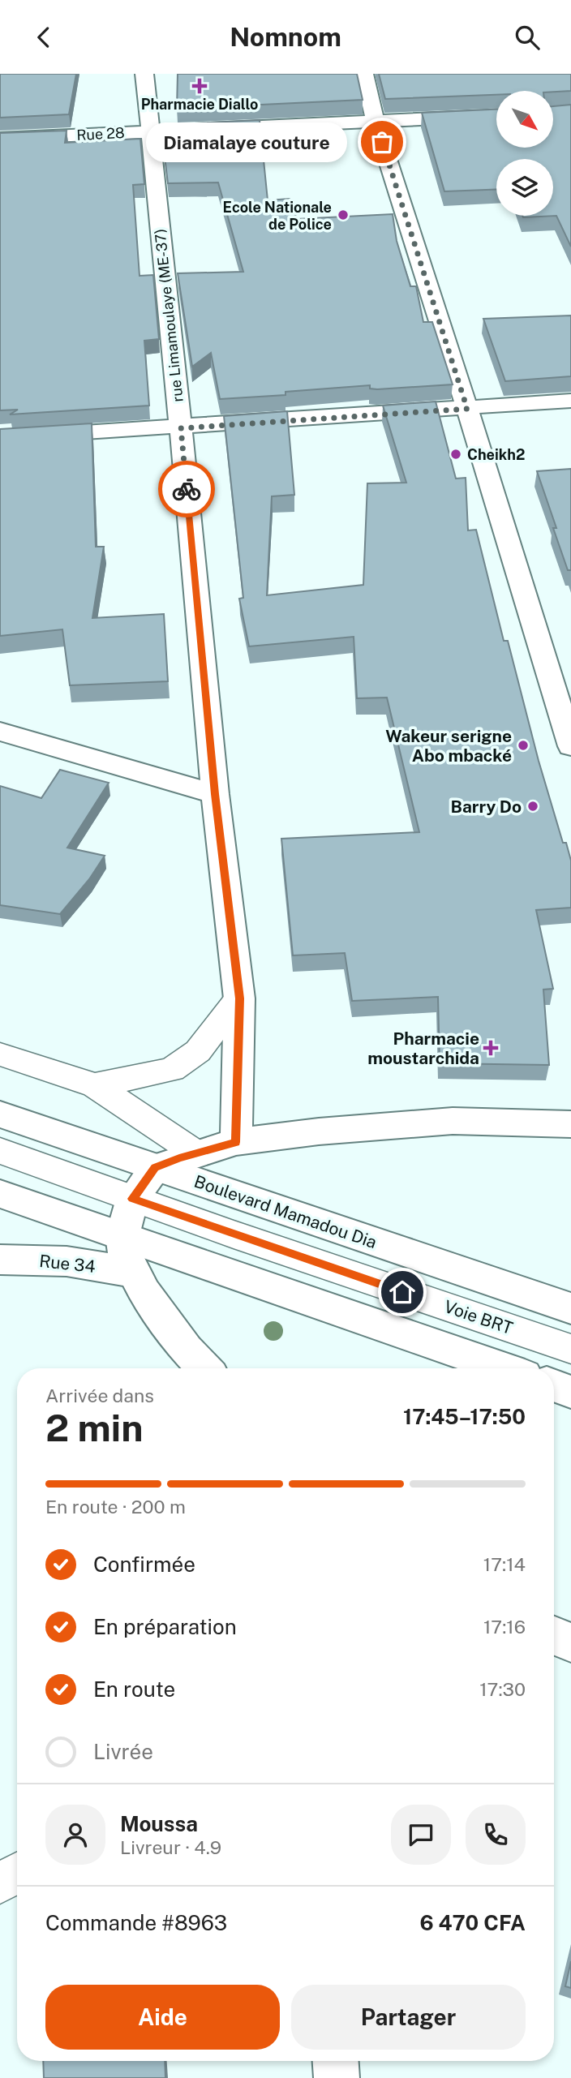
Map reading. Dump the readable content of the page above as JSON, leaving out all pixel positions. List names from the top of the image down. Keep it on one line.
{"streets":{"street":["Rue 28","rue Limamoulaye (ME-37)","Boulevard Mamadou Dia","Rue 34"],"lane":["Voie BRT"]},"crossings":[["Rue 28","rue Limamoulaye (ME-37)"]],"places":{"health":["Pharmacie Diallo","Pharmacie moustarchida"],"other":["Diamalaye couture","Ecole Nationale de Police","Cheikh2","Wakeur serigne Abo mbacké","Barry Do"]},"north":"bottom right","page":{"header":"Nomnom","bubble":"Diamalaye couture","heading":["2 min","Arrivée dans","17:45–17:50"],"panel":["Moussa","Livreur · 4.9","Commande #8963","6 470 CFA"],"bar":"En route · 200 m","list":[["Confirmée","17:14"],["En préparation","17:16"],["En route","17:30"],"Livrée"],"buttons":["Aide","Partager"]}}
